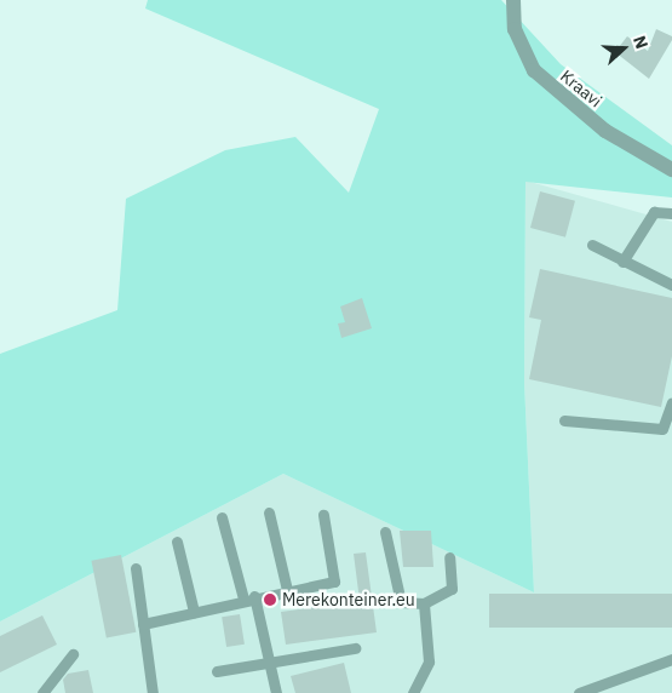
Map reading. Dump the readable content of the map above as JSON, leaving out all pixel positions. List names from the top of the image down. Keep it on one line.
{"streets":{"street":["Kraavi"]},"places":["Merekonteiner.eu"],"north":"right"}
